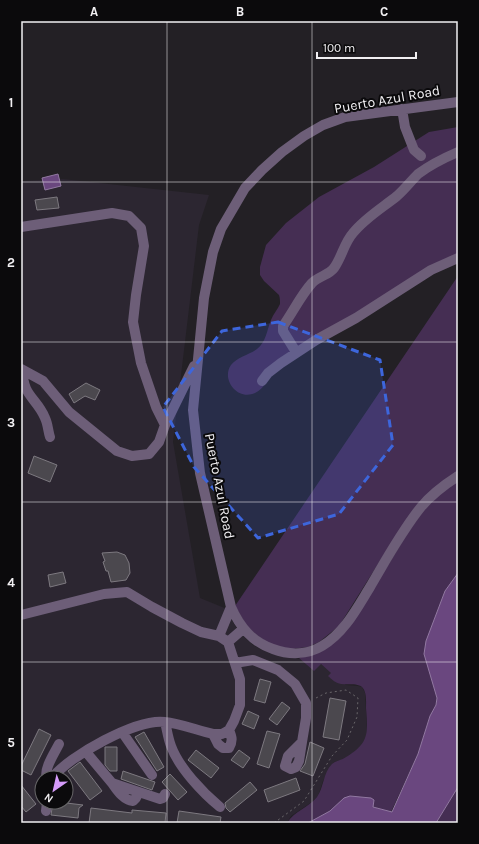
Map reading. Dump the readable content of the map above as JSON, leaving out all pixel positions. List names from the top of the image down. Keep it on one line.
{"streets":{"street":["Puerto Azul Road"]},"scale_bar":"100 m","north":"bottom left","grid":{"columns":["A","B","C"],"rows":["1","2","3","4","5"]}}
